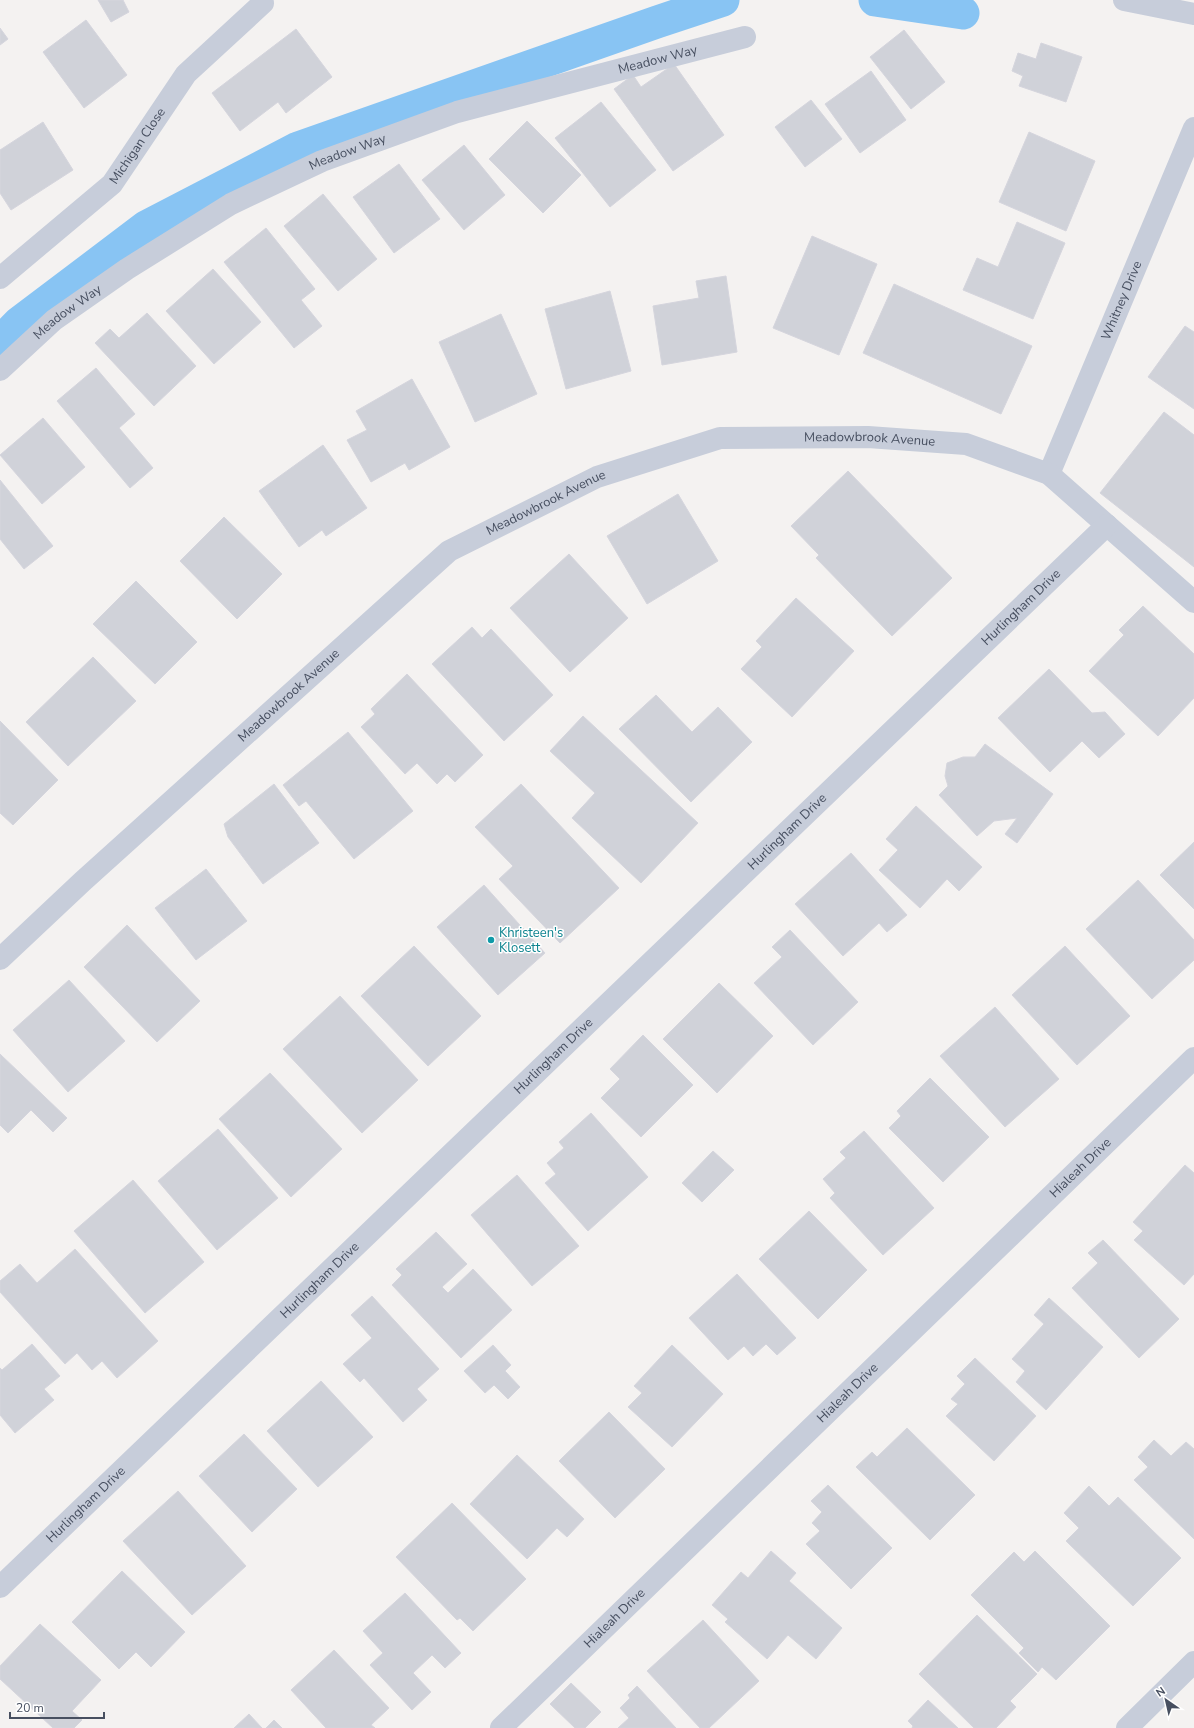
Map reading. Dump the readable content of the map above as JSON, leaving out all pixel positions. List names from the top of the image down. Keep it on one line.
{"streets":{"street":["Meadow Way","Michigan Close","Whitney Drive","Meadowbrook Avenue","Hurlingham Drive","Hialeah Drive"]},"crossings":[["Whitney Drive","Meadowbrook Avenue"],["Meadowbrook Avenue","Hurlingham Drive"]],"places":["Khristeen's Klosett"],"scale_bar":"20 m","north":"top left"}
